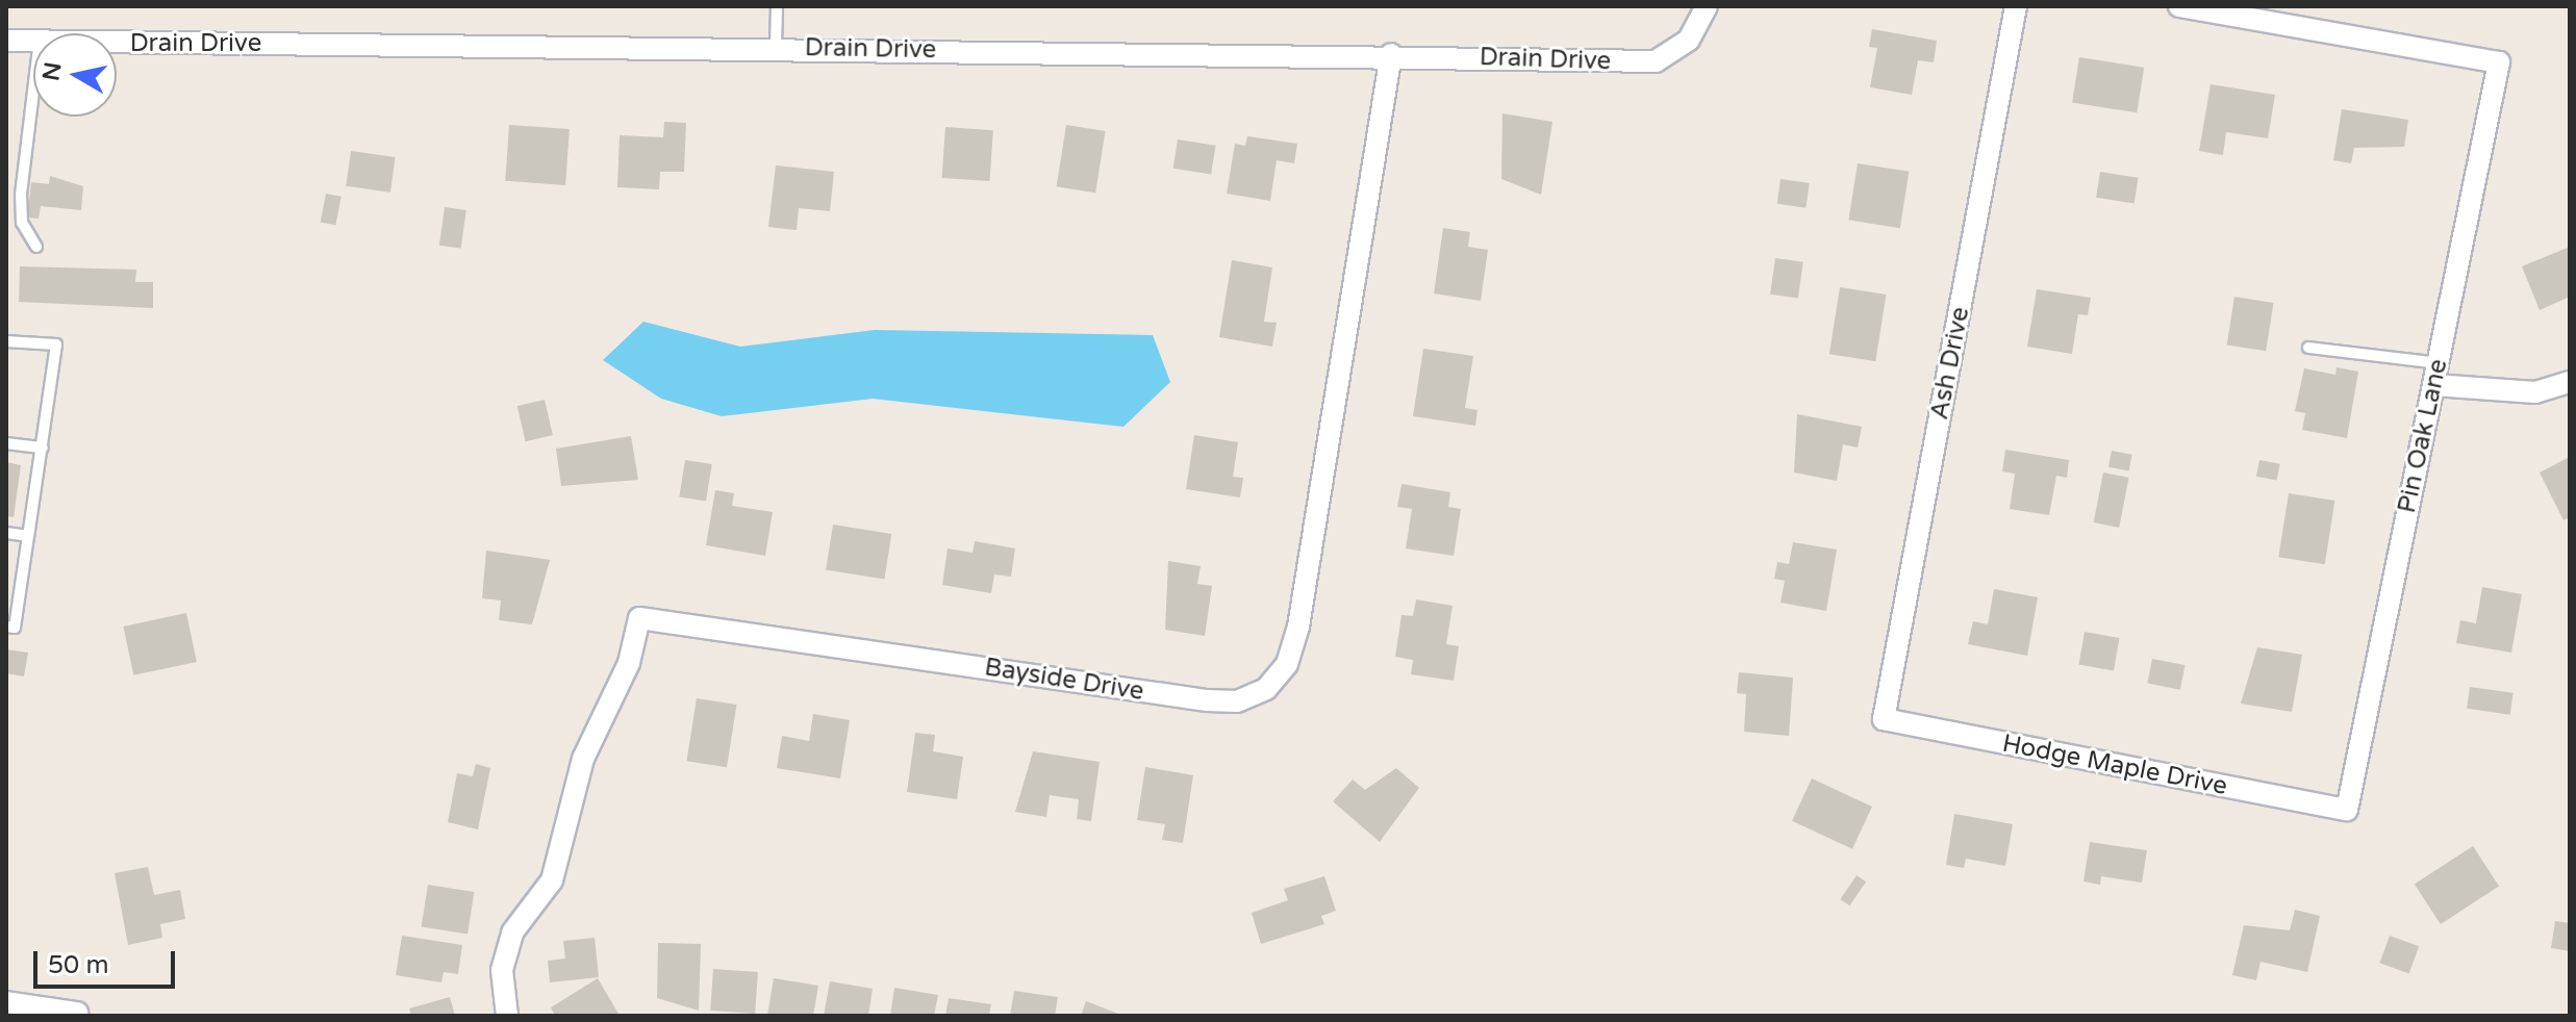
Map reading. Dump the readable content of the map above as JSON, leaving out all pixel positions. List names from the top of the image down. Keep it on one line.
{"streets":{"street":["Drain Drive","Ash Drive","Pin Oak Lane","Bayside Drive","Hodge Maple Drive"]},"crossings":[["Drain Drive","Bayside Drive"],["Ash Drive","Hodge Maple Drive"],["Pin Oak Lane","Hodge Maple Drive"]],"scale_bar":"50 m","north":"left"}
